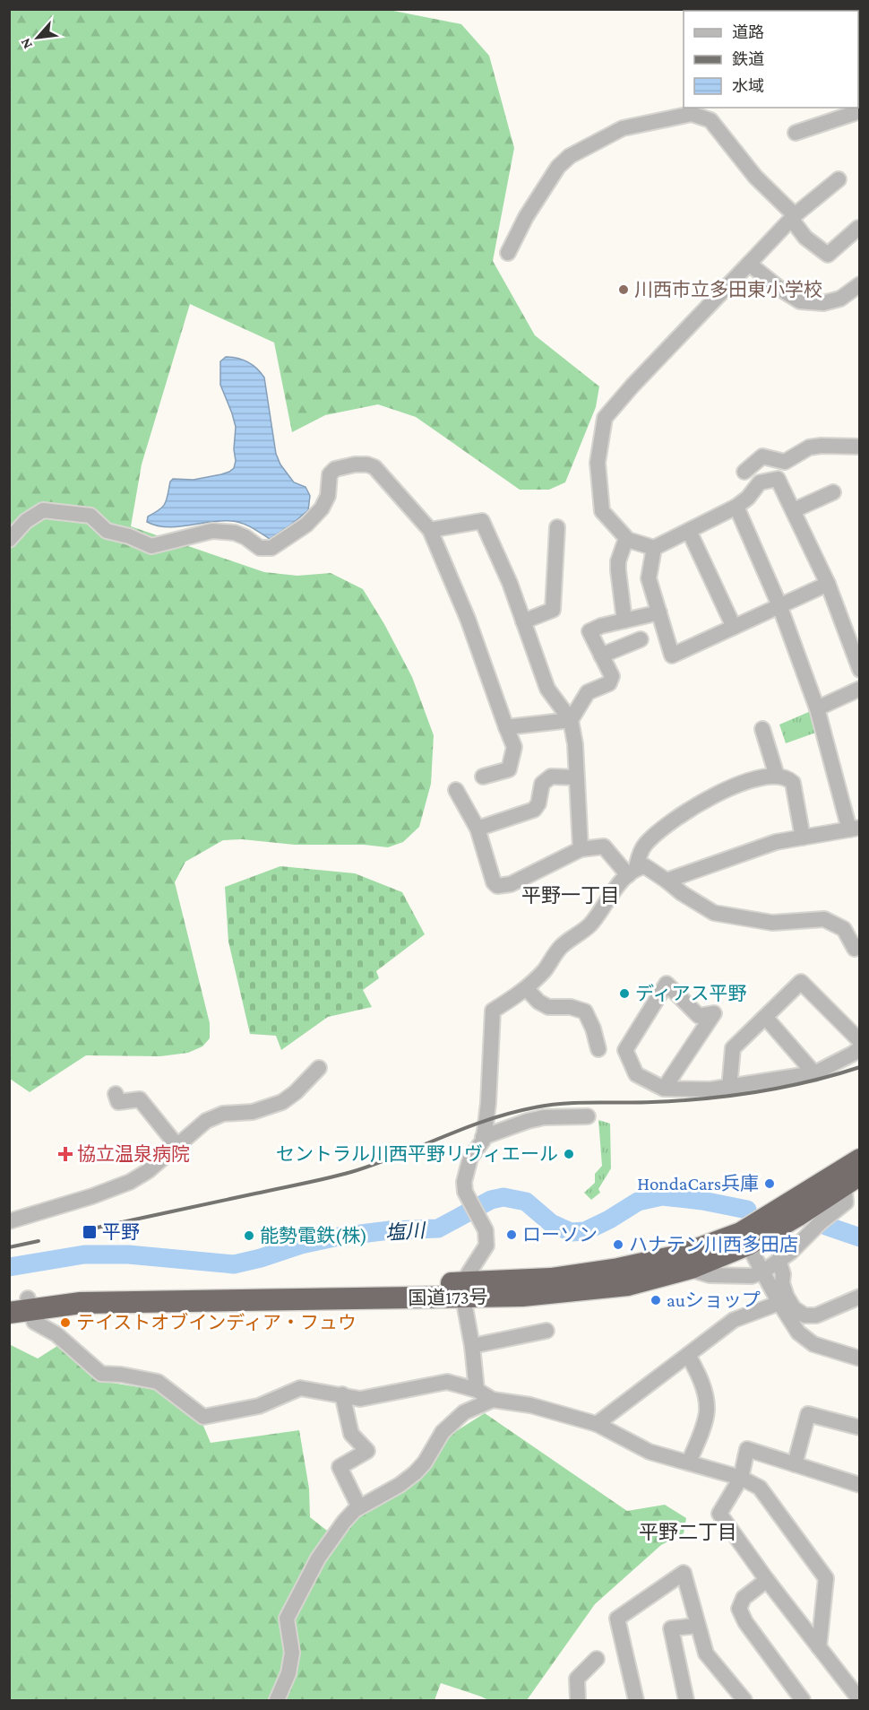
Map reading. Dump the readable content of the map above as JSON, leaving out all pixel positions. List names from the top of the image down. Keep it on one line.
{"streets":{"highway":["国道173号"]},"districts":["平野一丁目","平野二丁目"],"water":["塩川"],"places":{"other":["川西市立多田東小学校","ディアス平野","セントラル川西平野リヴィエール","HondaCars兵庫","ローソン","能勢電鉄(株)","ハナテン川西多田店","auショップ","テイストオブインディア・フュウ"],"health":["協立温泉病院"],"transit":["平野"]},"legend":["道路","鉄道","水域"],"north":"bottom left"}
